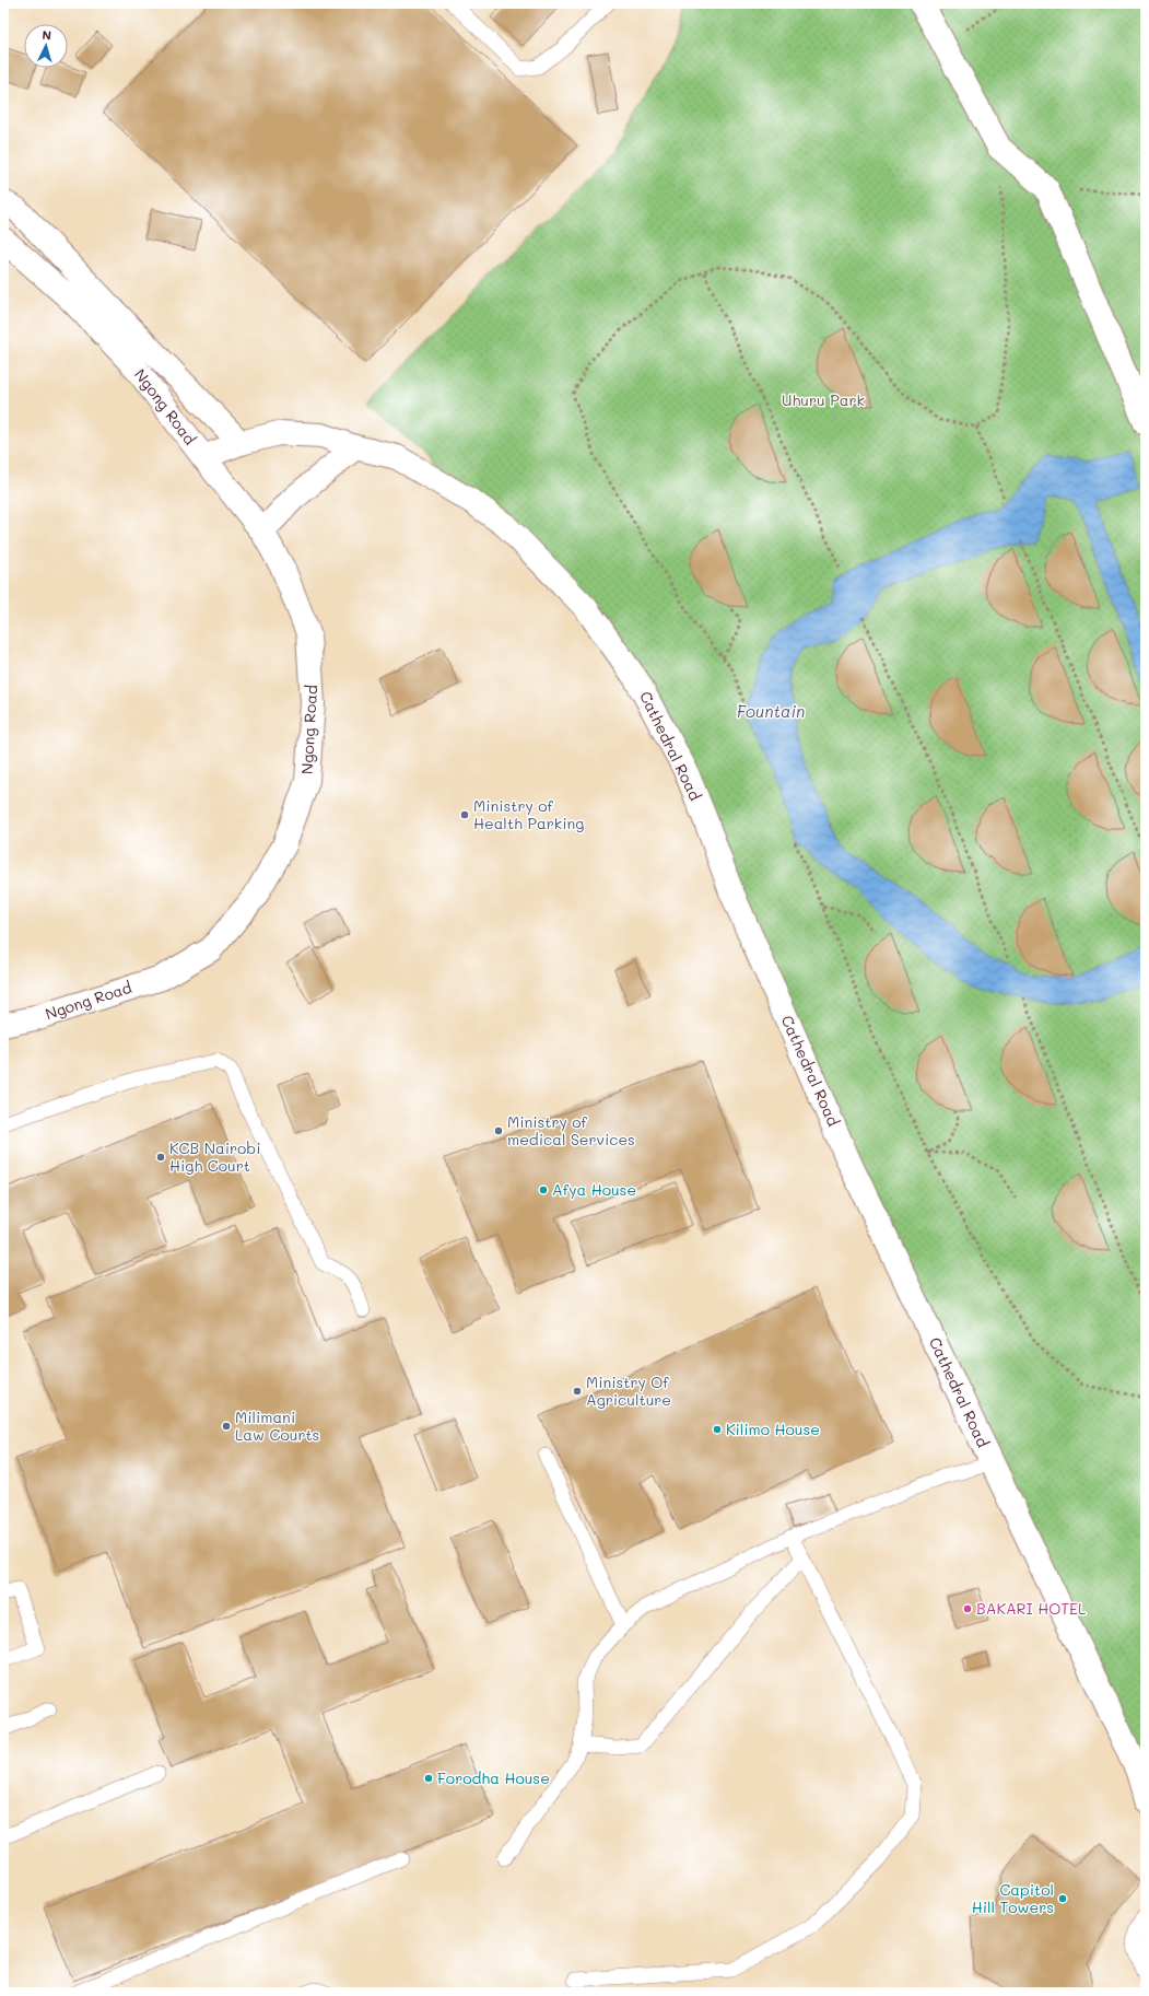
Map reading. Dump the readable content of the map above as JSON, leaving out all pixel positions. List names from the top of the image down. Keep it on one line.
{"streets":{"street":["Ngong Road","Cathedral Road"]},"crossings":[["Ngong Road","Cathedral Road"]],"water":["Fountain"],"parks":["Uhuru Park"],"places":["Ministry of Health Parking","Ministry of medical Services","KCB Nairobi High Court","Afya House","Ministry Of Agriculture","Milimani Law Courts","Kilimo House","BAKARI HOTEL","Forodha House","Capitol Hill Towers"],"north":"top"}
